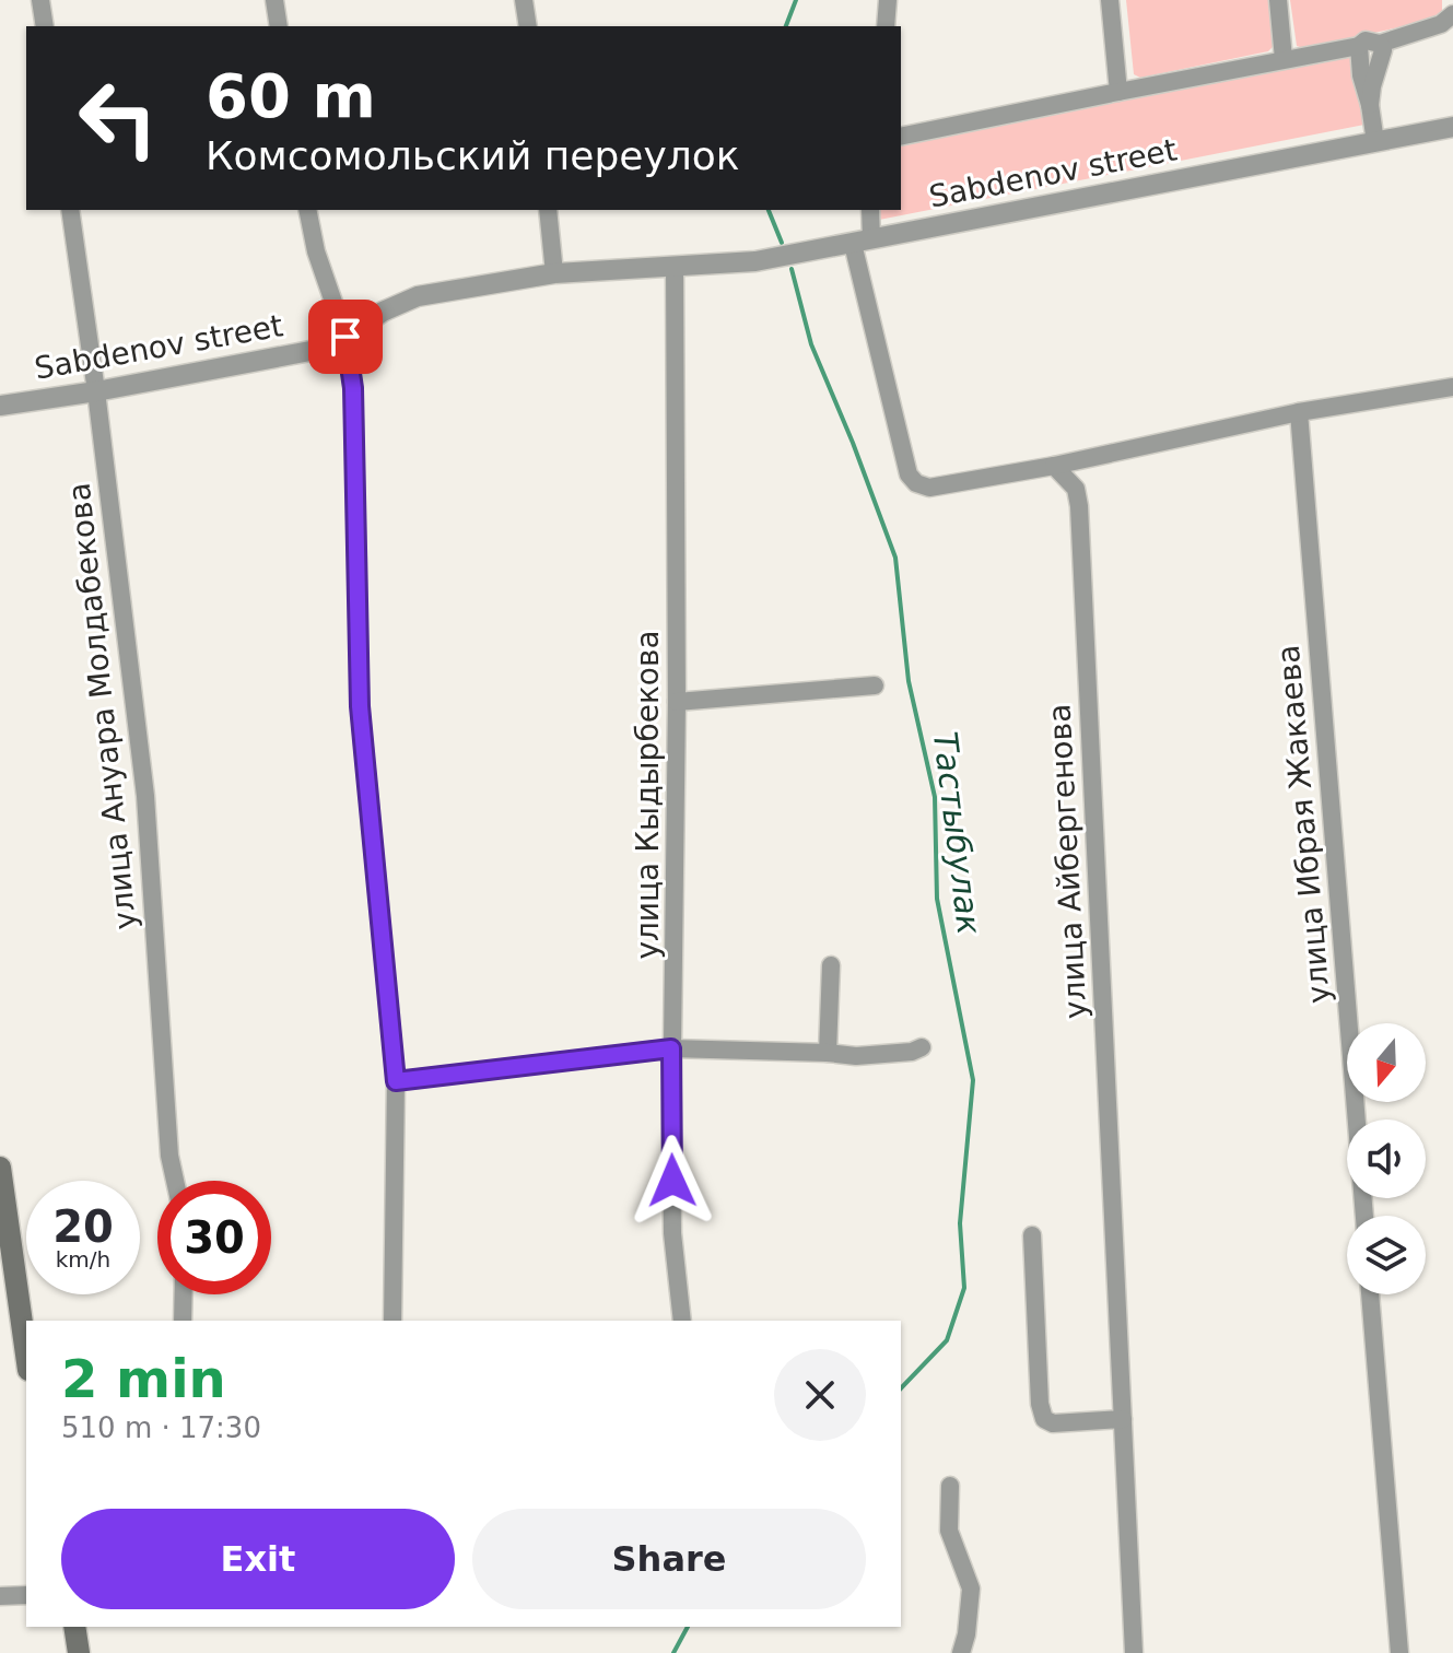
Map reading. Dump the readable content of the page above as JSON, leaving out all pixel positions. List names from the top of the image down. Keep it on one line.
{"streets":{"street":["Sabdenov street","улица Ануара Молдабекова","улица Кыдырбекова","улица Ибрая Жакаева","улица Айбергенова"]},"crossings":[["Sabdenov street","улица Ануара Молдабекова"],["Sabdenov street","улица Кыдырбекова"]],"water":["Тастыбулак"],"north":"bottom","page":{"turn":["60 m","Комсомольский переулок"],"speed":"20 km/h","limit":"30","heading":["2 min","510 m · 17:30"],"buttons":["Exit","Share"]}}
